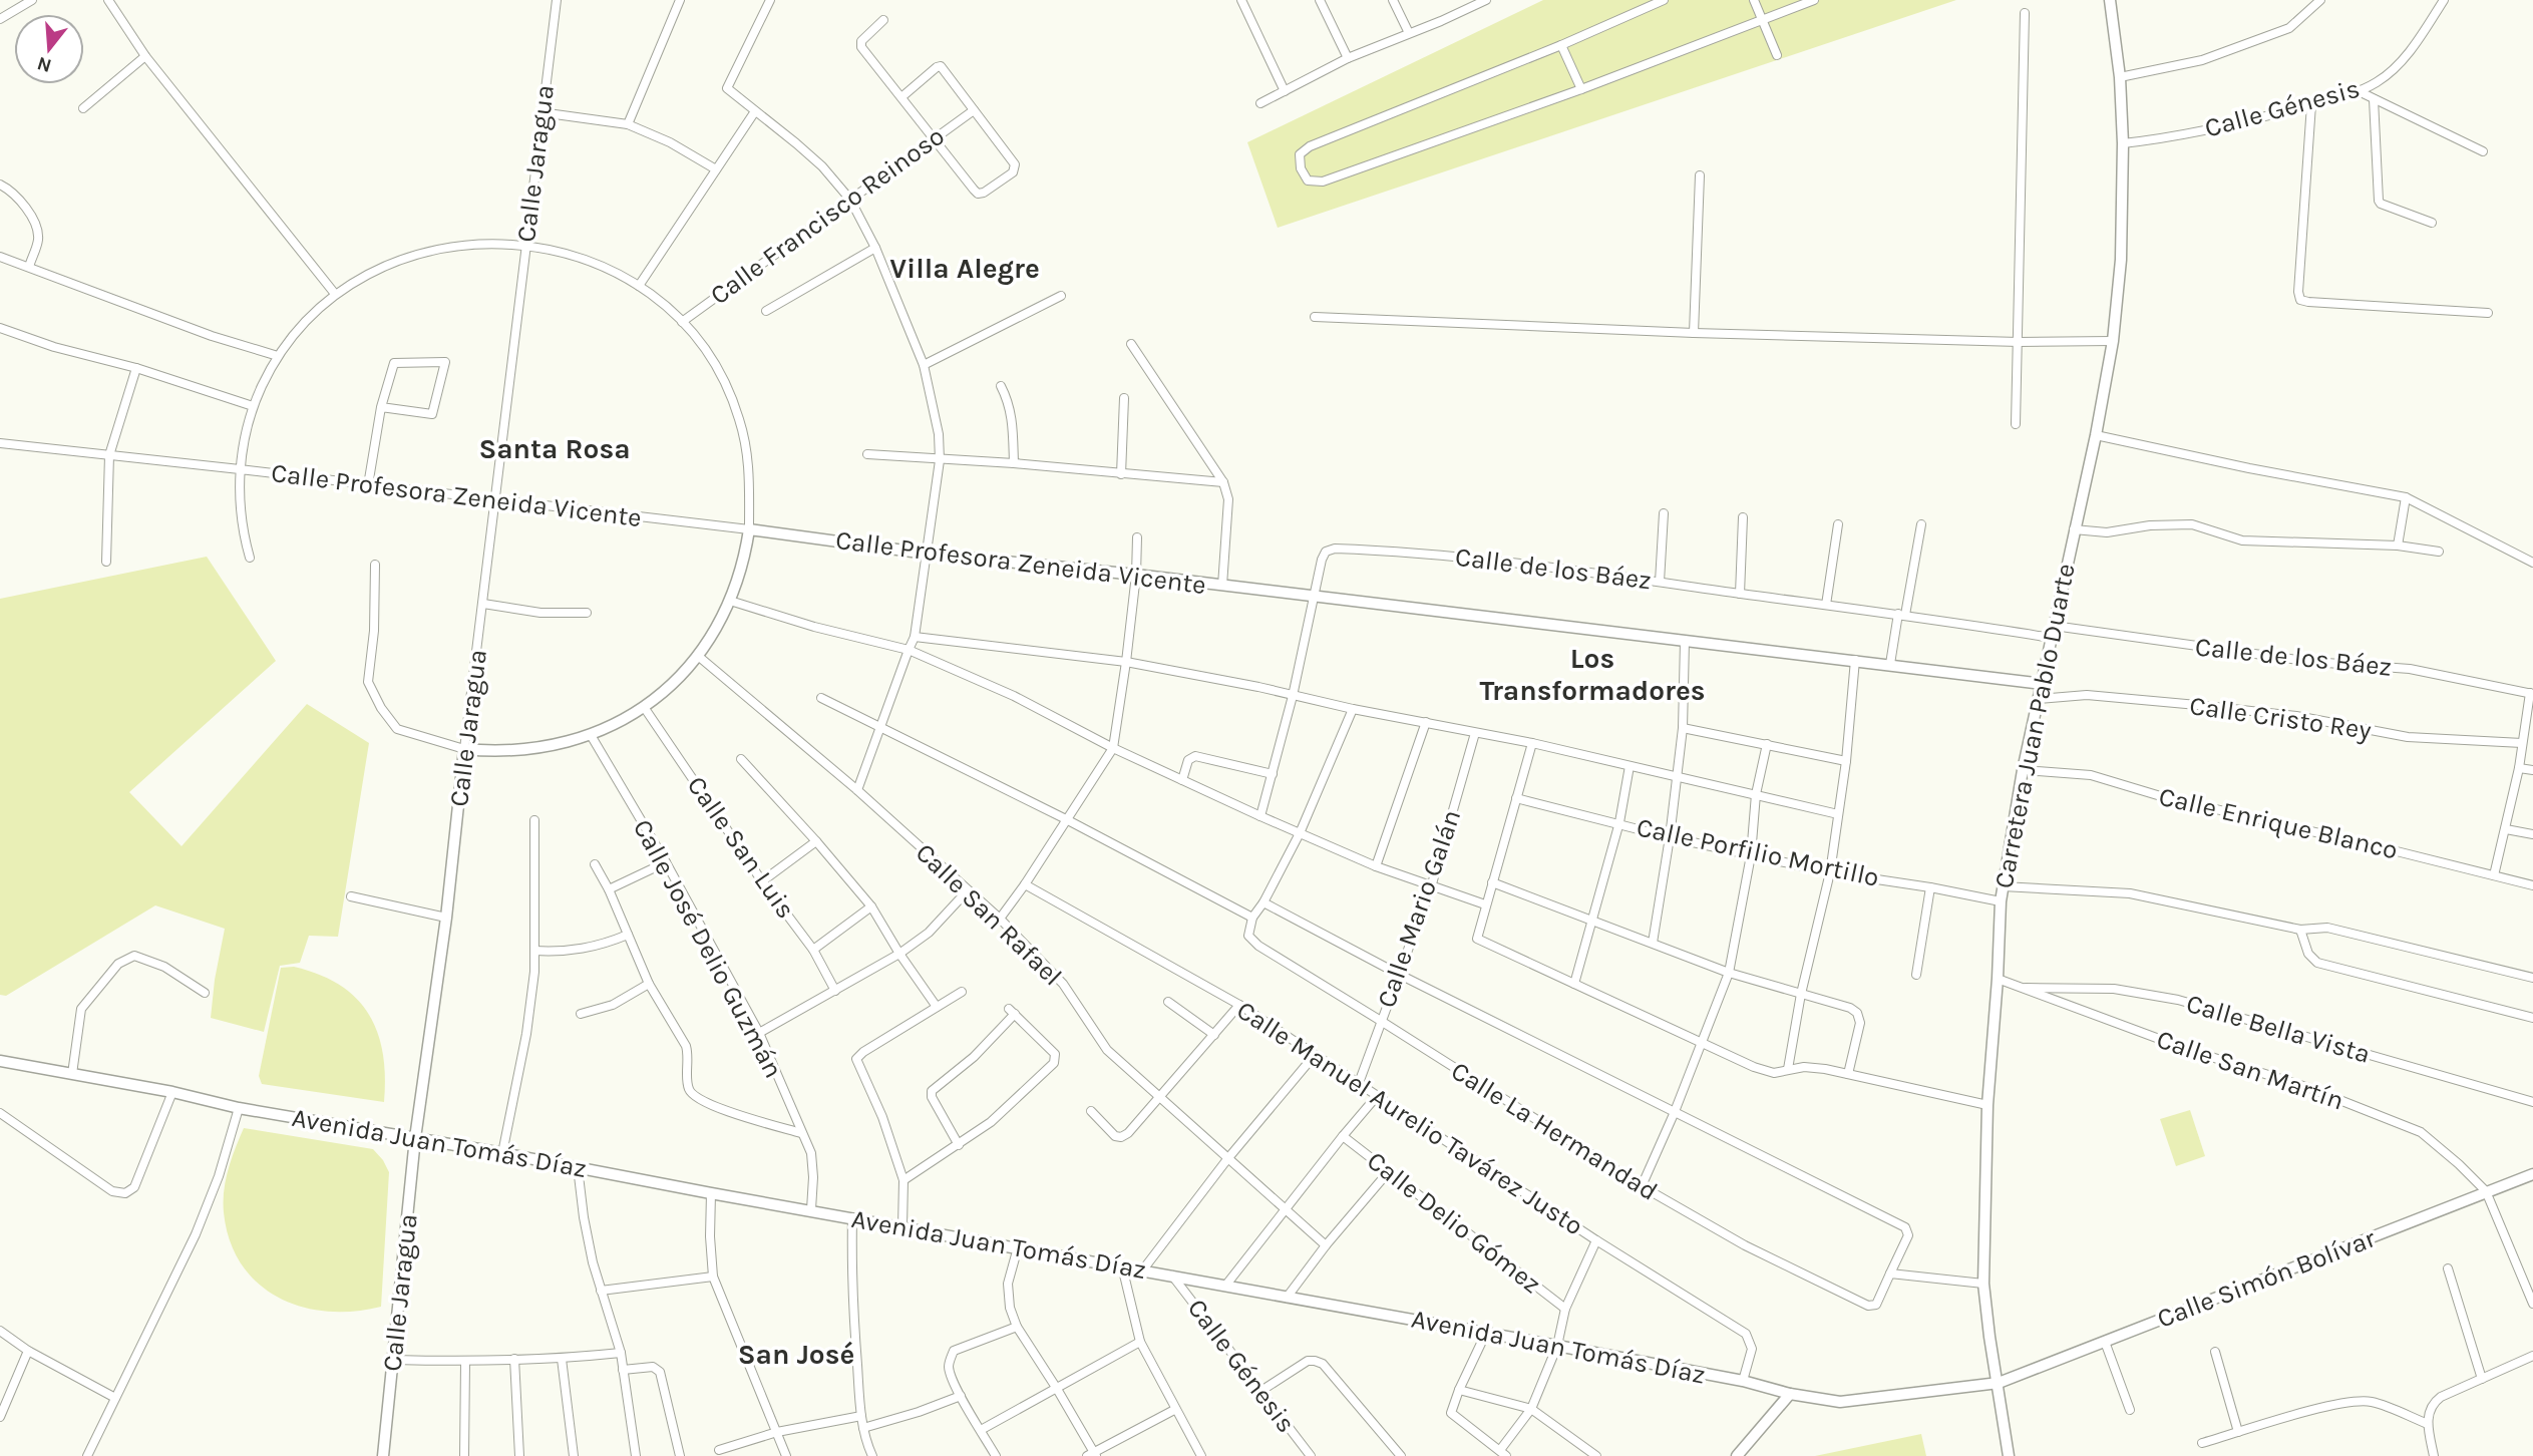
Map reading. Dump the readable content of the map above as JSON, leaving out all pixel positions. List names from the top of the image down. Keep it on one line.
{"streets":{"street":["Calle Génesis","Calle Jaragua","Calle Francisco Reinoso","Calle Profesora Zeneida Vicente","Calle de los Báez","Calle Cristo Rey","Carretera Juan Pablo Duarte","Calle Enrique Blanco","Calle San Luis","Calle Porfilio Mortillo","Calle Mario Galán","Calle San Rafael","Calle José Delio Guzmán","Calle Bella Vista","Calle San Martín","Calle Manuel Aurelio Tavárez Justo","Calle La Hermandad","Avenida Juan Tomás Díaz","Calle Delio Gómez","Calle Simón Bolívar"]},"crossings":[["Calle Génesis","Carretera Juan Pablo Duarte"],["Calle Génesis","Avenida Juan Tomás Díaz"],["Calle Jaragua","Calle Profesora Zeneida Vicente"],["Calle Jaragua","Avenida Juan Tomás Díaz"],["Calle Profesora Zeneida Vicente","Calle de los Báez"],["Calle Profesora Zeneida Vicente","Carretera Juan Pablo Duarte"],["Calle de los Báez","Carretera Juan Pablo Duarte"],["Calle Cristo Rey","Carretera Juan Pablo Duarte"],["Carretera Juan Pablo Duarte","Calle Enrique Blanco"],["Carretera Juan Pablo Duarte","Calle Porfilio Mortillo"],["Carretera Juan Pablo Duarte","Calle San Martín"],["Carretera Juan Pablo Duarte","Avenida Juan Tomás Díaz"],["Carretera Juan Pablo Duarte","Calle Simón Bolívar"],["Calle Mario Galán","Calle Manuel Aurelio Tavárez Justo"],["Calle Mario Galán","Calle La Hermandad"],["Calle José Delio Guzmán","Avenida Juan Tomás Díaz"],["Calle Bella Vista","Calle San Martín"],["Calle San Martín","Calle Simón Bolívar"],["Calle Manuel Aurelio Tavárez Justo","Avenida Juan Tomás Díaz"],["Avenida Juan Tomás Díaz","Calle Simón Bolívar"]],"districts":["Villa Alegre","Santa Rosa","Los Transformadores","San José"],"north":"bottom"}
